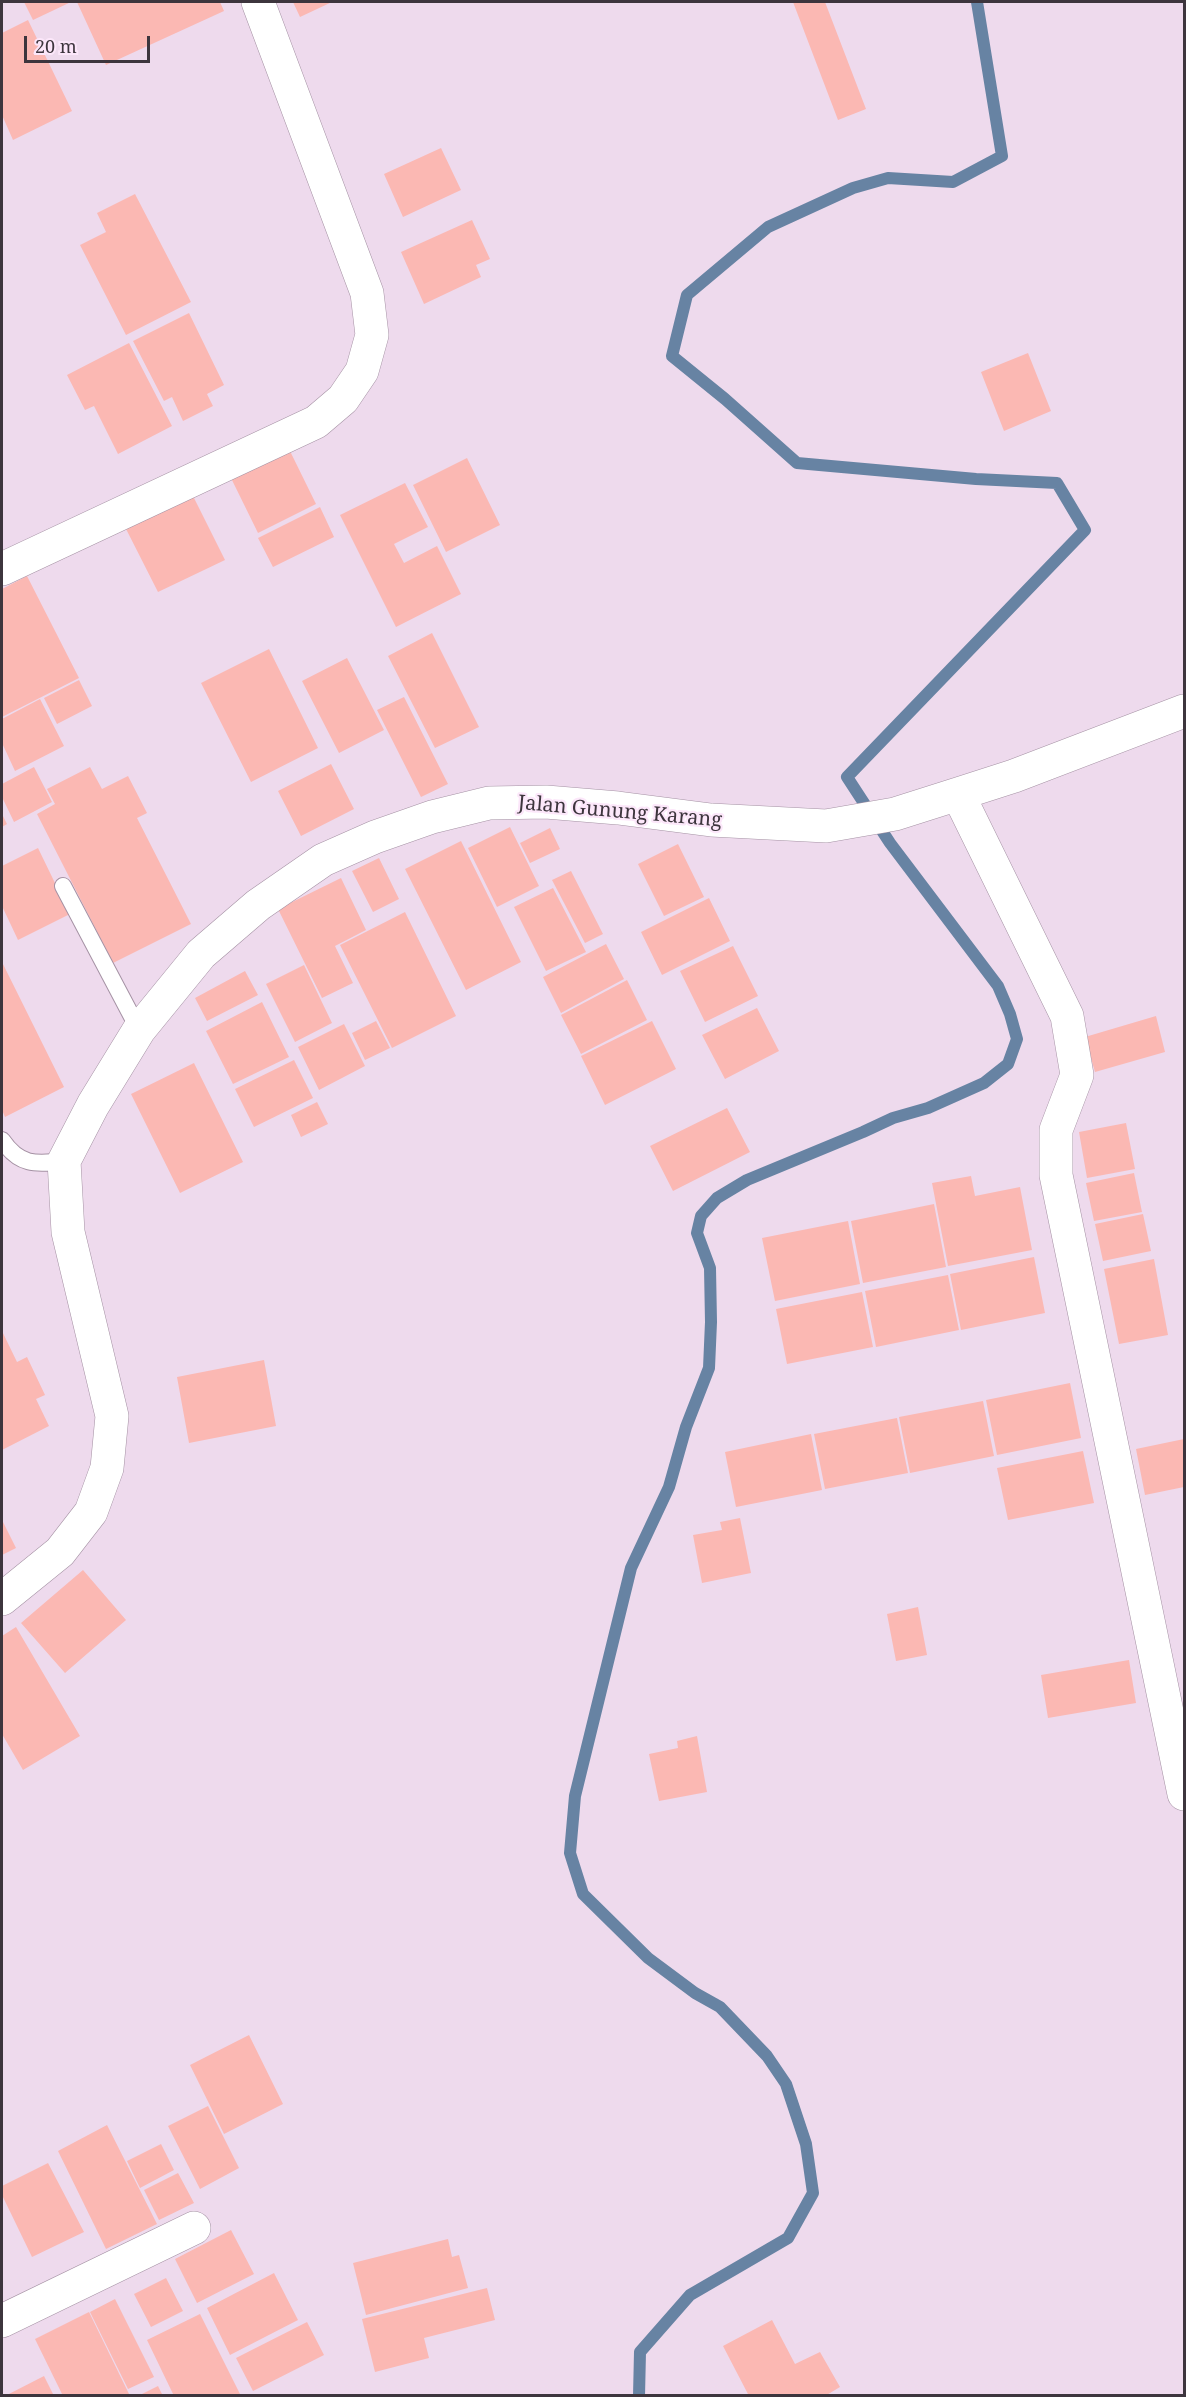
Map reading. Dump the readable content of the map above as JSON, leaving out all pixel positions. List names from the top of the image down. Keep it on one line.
{"streets":{"street":["Jalan Gunung Karang"]},"scale_bar":"20 m"}
